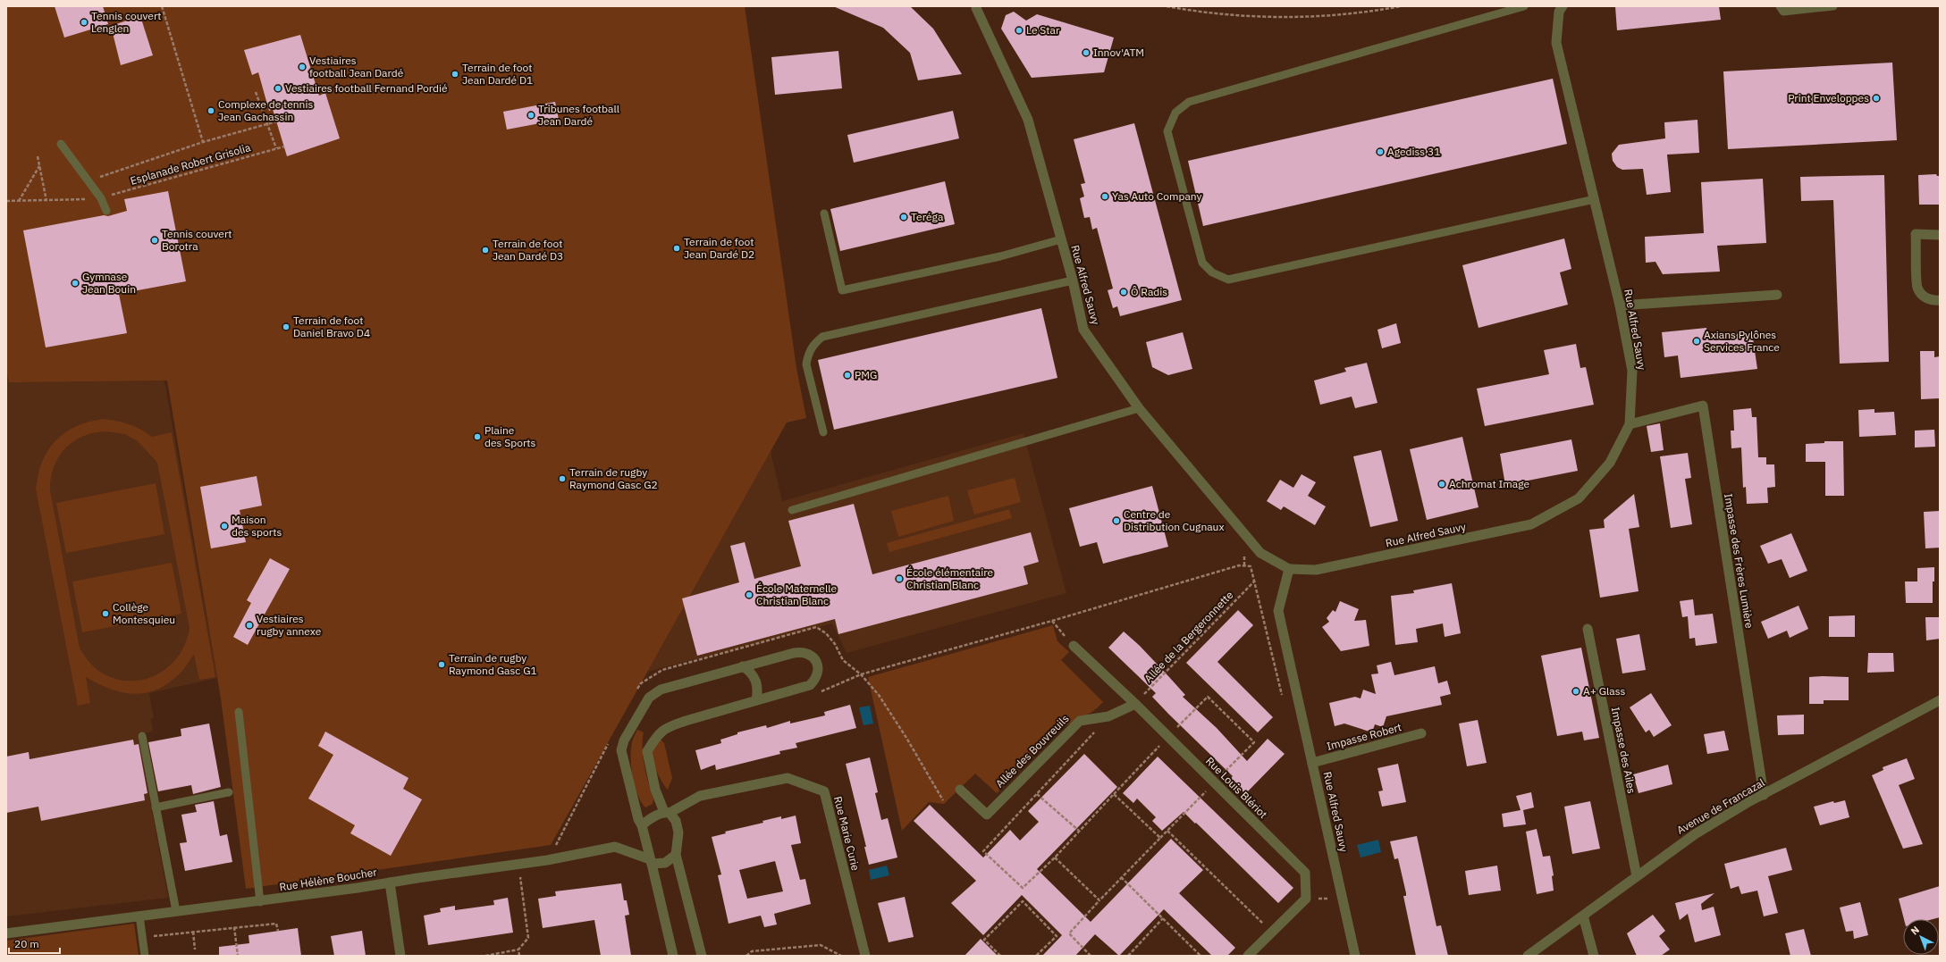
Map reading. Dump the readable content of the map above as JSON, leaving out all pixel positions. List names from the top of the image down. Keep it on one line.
{"streets":{"street":["Rue Alfred Sauvy","Impasse des Frères Lumière","Impasse Robert","Impasse des Ailes","Allée des Bouvreuils","Rue Louis Blériot","Avenue de Francazal","Rue Marie Curie","Rue Hélène Boucher"],"path":["Esplanade Robert Grisolia","Allée de la Bergeronnette"]},"crossings":[["Rue Alfred Sauvy","Impasse des Frères Lumière"],["Rue Alfred Sauvy","Impasse Robert"],["Impasse des Frères Lumière","Avenue de Francazal"],["Allée de la Bergeronnette","Allée des Bouvreuils"],["Allée de la Bergeronnette","Rue Louis Blériot"],["Impasse des Ailes","Avenue de Francazal"],["Allée des Bouvreuils","Rue Louis Blériot"],["Rue Marie Curie","Rue Hélène Boucher"]],"places":["Tennis couvert Lenglen","Le Star","Innov'ATM","Vestiaires football Jean Dardé","Terrain de foot Jean Dardé D1","Vestiaires football Fernand Pordié","Print Enveloppes","Complexe de tennis Jean Gachassin","Tribunes football Jean Dardé","Agediss 31","Yas Auto Company","Teréga","Tennis couvert Borotra","Terrain de foot Jean Dardé D2","Terrain de foot Jean Dardé D3","Gymnase Jean Bouin","Ô Radis","Terrain de foot Daniel Bravo D4","Axians Pylônes Services France","PMG","Plaine des Sports","Terrain de rugby Raymond Gasc G2","Achromat Image","Centre de Distribution Cugnaux","Maison des sports","École élémentaire Christian Blanc","École Maternelle Christian Blanc","Collège Montesquieu","Vestiaires rugby annexe","Terrain de rugby Raymond Gasc G1","A+ Glass"],"scale_bar":"20 m","north":"top left"}
